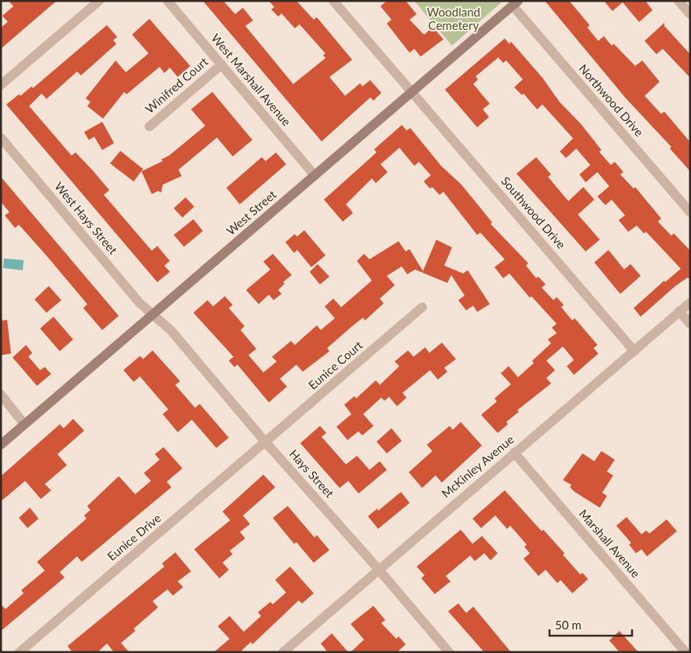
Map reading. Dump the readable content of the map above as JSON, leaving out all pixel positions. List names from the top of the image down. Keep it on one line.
{"streets":{"main road":["West Street"],"street":["West Marshall Avenue","Winifred Court","Northwood Drive","Southwood Drive","West Hays Street","Eunice Court","McKinley Avenue","Hays Street","Eunice Drive","Marshall Avenue"]},"crossings":[["West Marshall Avenue","Winifred Court"],["West Marshall Avenue","West Street"],["Northwood Drive","West Street"],["West Street","Southwood Drive"],["West Street","West Hays Street"],["West Street","Hays Street"],["Southwood Drive","McKinley Avenue"],["West Hays Street","Hays Street"],["Eunice Court","Hays Street"],["Eunice Court","Eunice Drive"],["McKinley Avenue","Hays Street"],["McKinley Avenue","Marshall Avenue"],["Hays Street","Eunice Drive"]],"parks":["Woodland Cemetery"],"scale_bar":"50 m"}
